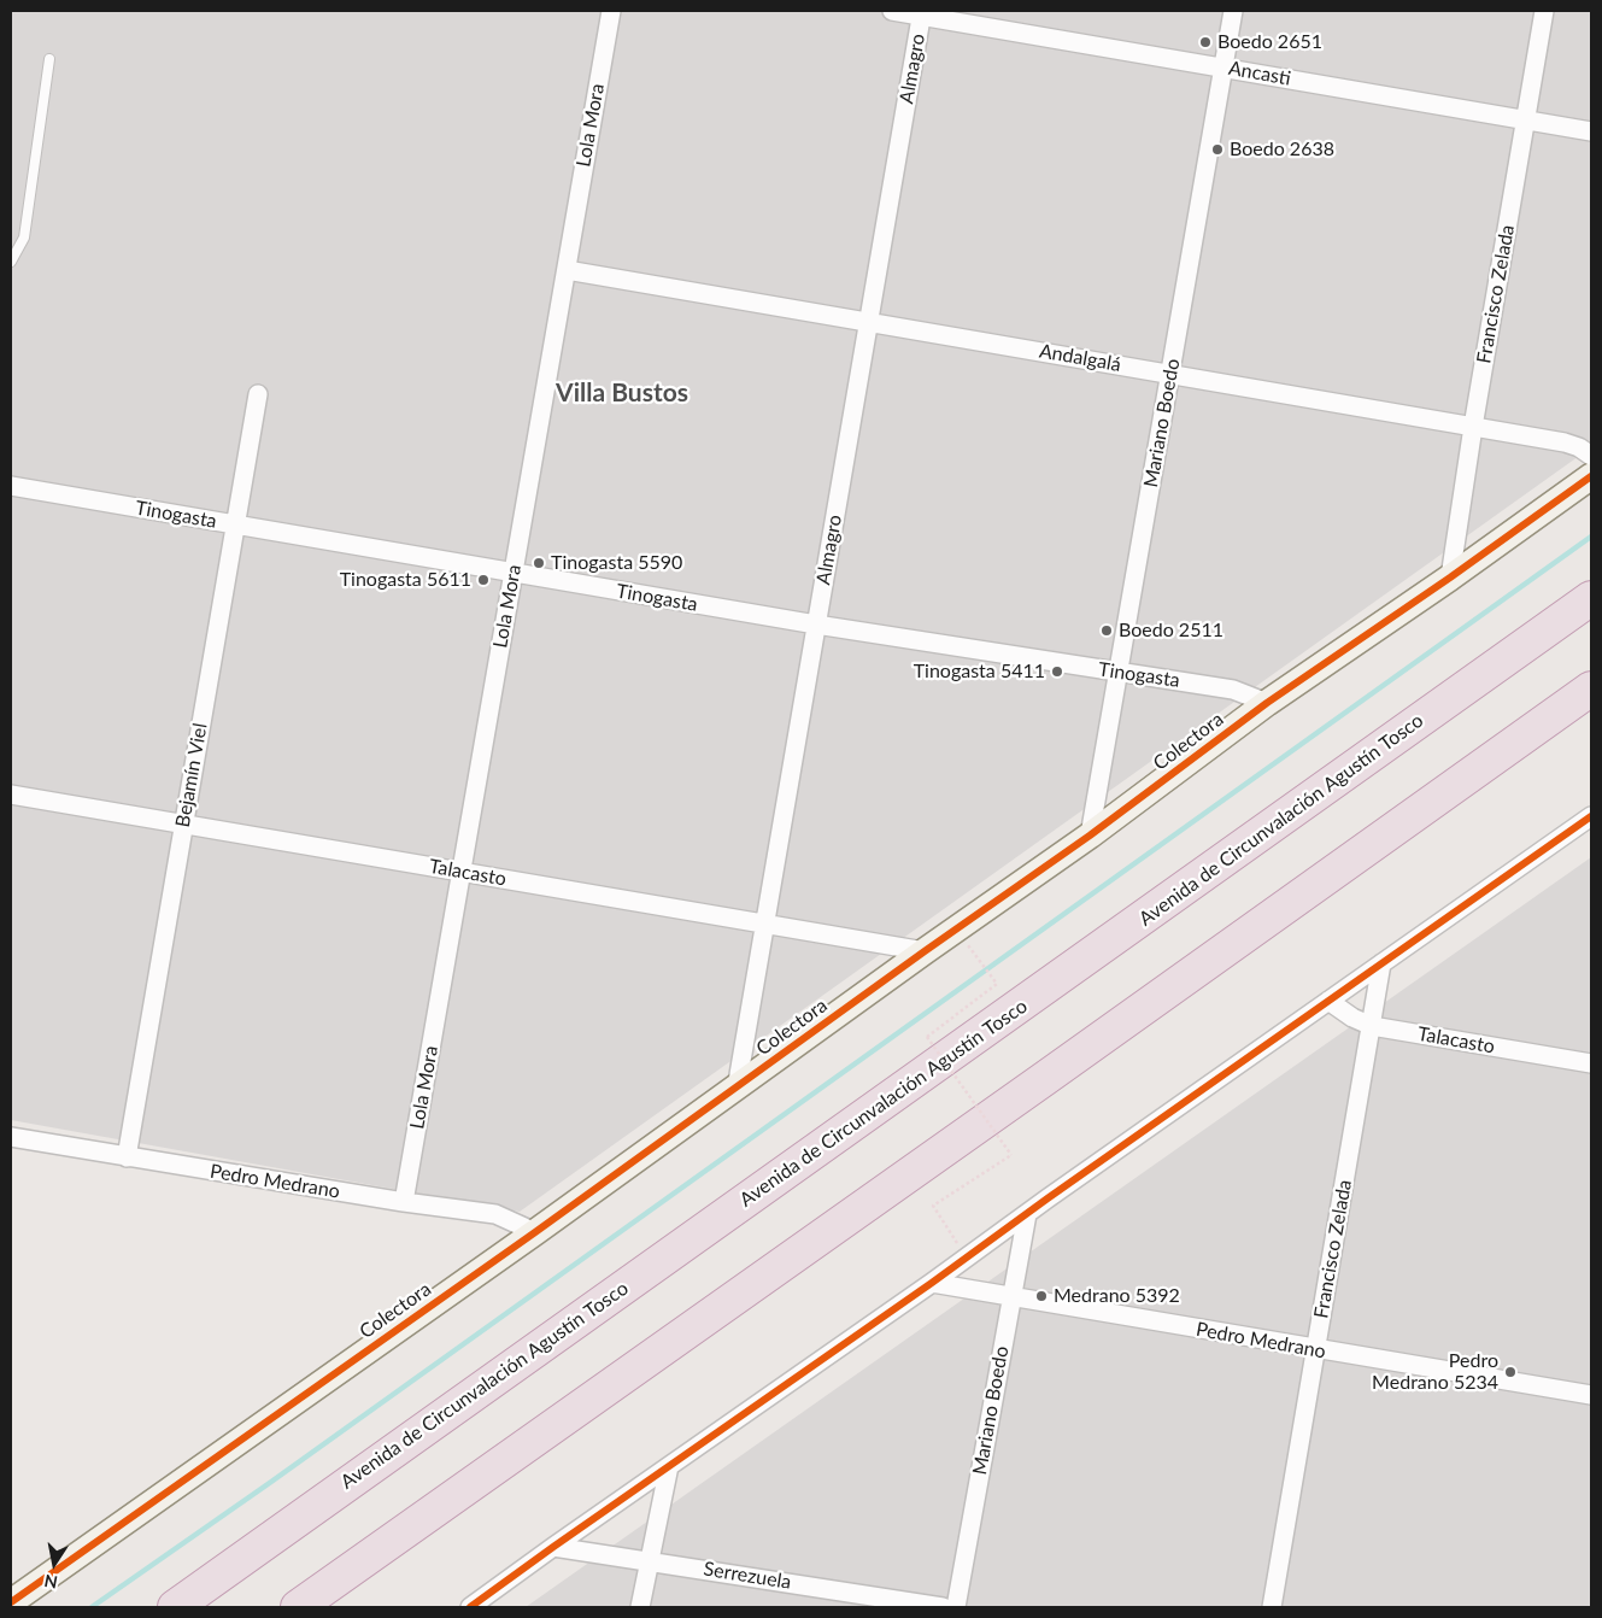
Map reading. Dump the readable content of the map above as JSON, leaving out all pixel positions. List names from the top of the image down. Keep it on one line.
{"streets":{"highway":["Avenida de Circunvalación Agustín Tosco"],"street":["Almagro","Ancasti","Lola Mora","Francisco Zelada","Andalgalá","Mariano Boedo","Tinogasta","Colectora","Bejamín Viel","Talacasto","Pedro Medrano","Serrezuela"]},"crossings":[["Almagro","Ancasti"],["Almagro","Andalgalá"],["Almagro","Tinogasta"],["Almagro","Colectora"],["Almagro","Talacasto"],["Ancasti","Francisco Zelada"],["Ancasti","Mariano Boedo"],["Lola Mora","Andalgalá"],["Lola Mora","Tinogasta"],["Lola Mora","Talacasto"],["Lola Mora","Pedro Medrano"],["Francisco Zelada","Andalgalá"],["Francisco Zelada","Colectora"],["Francisco Zelada","Talacasto"],["Francisco Zelada","Pedro Medrano"],["Andalgalá","Mariano Boedo"],["Mariano Boedo","Tinogasta"],["Mariano Boedo","Colectora"],["Mariano Boedo","Pedro Medrano"],["Tinogasta","Colectora"],["Tinogasta","Bejamín Viel"],["Colectora","Talacasto"],["Colectora","Pedro Medrano"],["Bejamín Viel","Talacasto"],["Bejamín Viel","Pedro Medrano"]],"districts":["Villa Bustos"],"places":["Boedo 2651","Boedo 2638","Tinogasta 5590","Tinogasta 5611","Boedo 2511","Tinogasta 5411","Medrano 5392","Pedro Medrano 5234"],"north":"bottom"}
